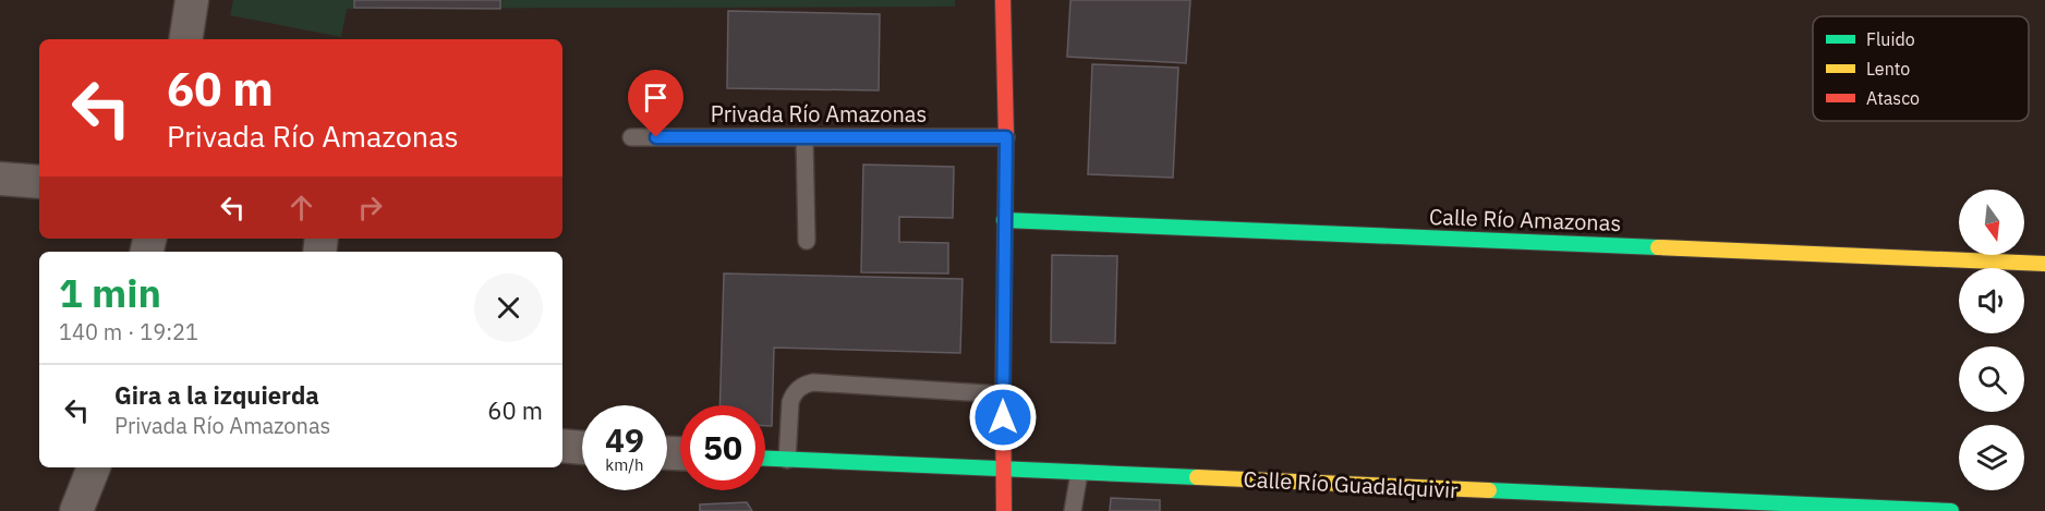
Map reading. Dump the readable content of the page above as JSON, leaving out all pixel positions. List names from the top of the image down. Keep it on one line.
{"streets":{"street":["Calle Río Amazonas","Calle Río Guadalquivir"],"lane":["Privada Río Amazonas"]},"legend":["Fluido","Lento","Atasco"],"north":"bottom","page":{"turn":["60 m","Privada Río Amazonas"],"heading":["1 min","140 m · 19:21"],"list":[{"name":"Gira a la izquierda","note":"Privada Río Amazonas","value":"60 m"}],"speed":"49 km/h","limit":"50"}}
